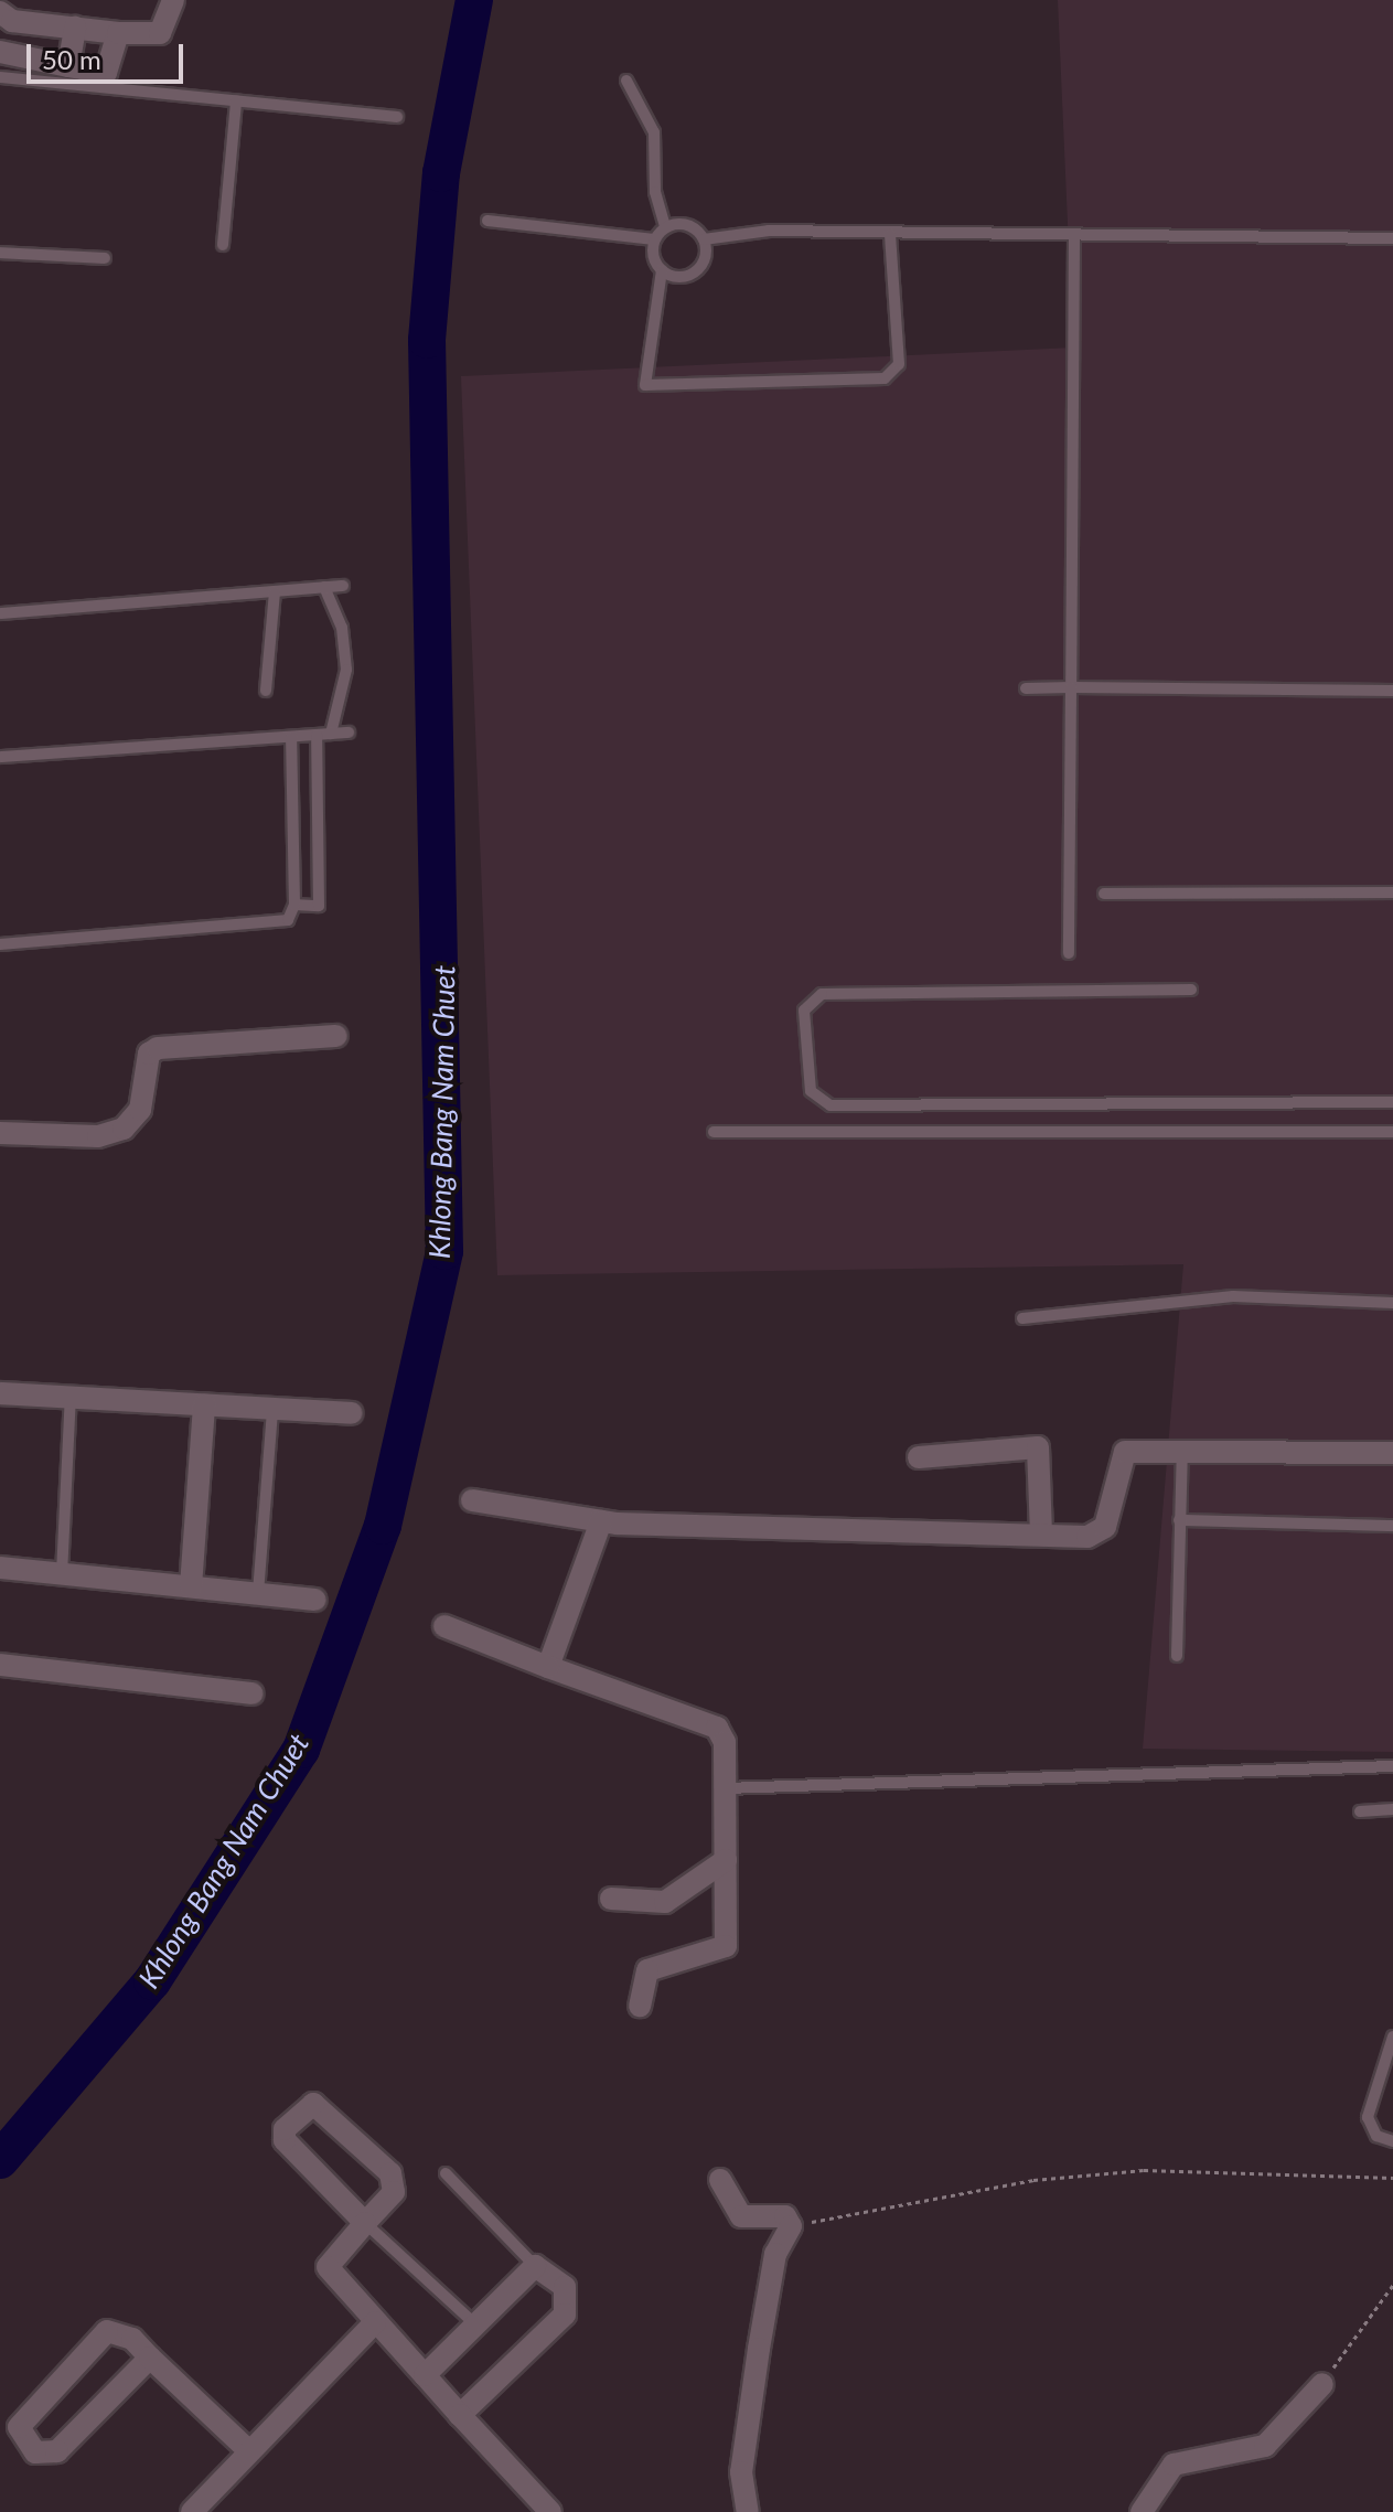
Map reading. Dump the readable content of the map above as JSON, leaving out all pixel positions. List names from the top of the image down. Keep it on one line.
{"water":["Khlong Bang Nam Chuet"],"scale_bar":"50 m"}
